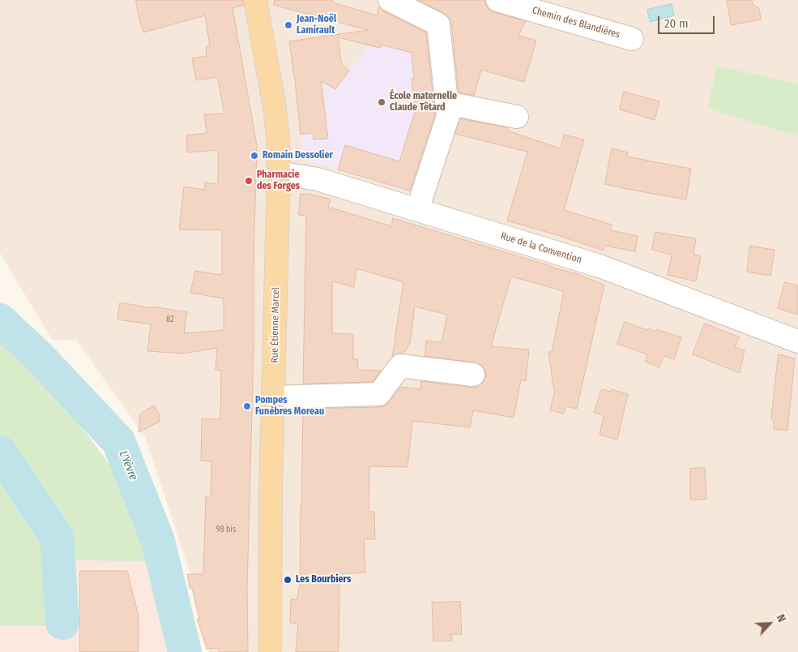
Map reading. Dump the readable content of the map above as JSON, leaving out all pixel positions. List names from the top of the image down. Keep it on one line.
{"streets":{"main road":["Rue Étienne Marcel"],"street":["Chemin des Blandières","Rue de la Convention"]},"crossings":[["Rue de la Convention","Rue Étienne Marcel"]],"water":["L'Yèvre"],"places":["Jean-Noël Lamirault","École maternelle Claude Têtard","Romain Dessolier","Pharmacie des Forges","Pompes Funèbres Moreau","Les Bourbiers"],"house_numbers":["82","98 bis"],"scale_bar":"20 m","north":"top right"}
